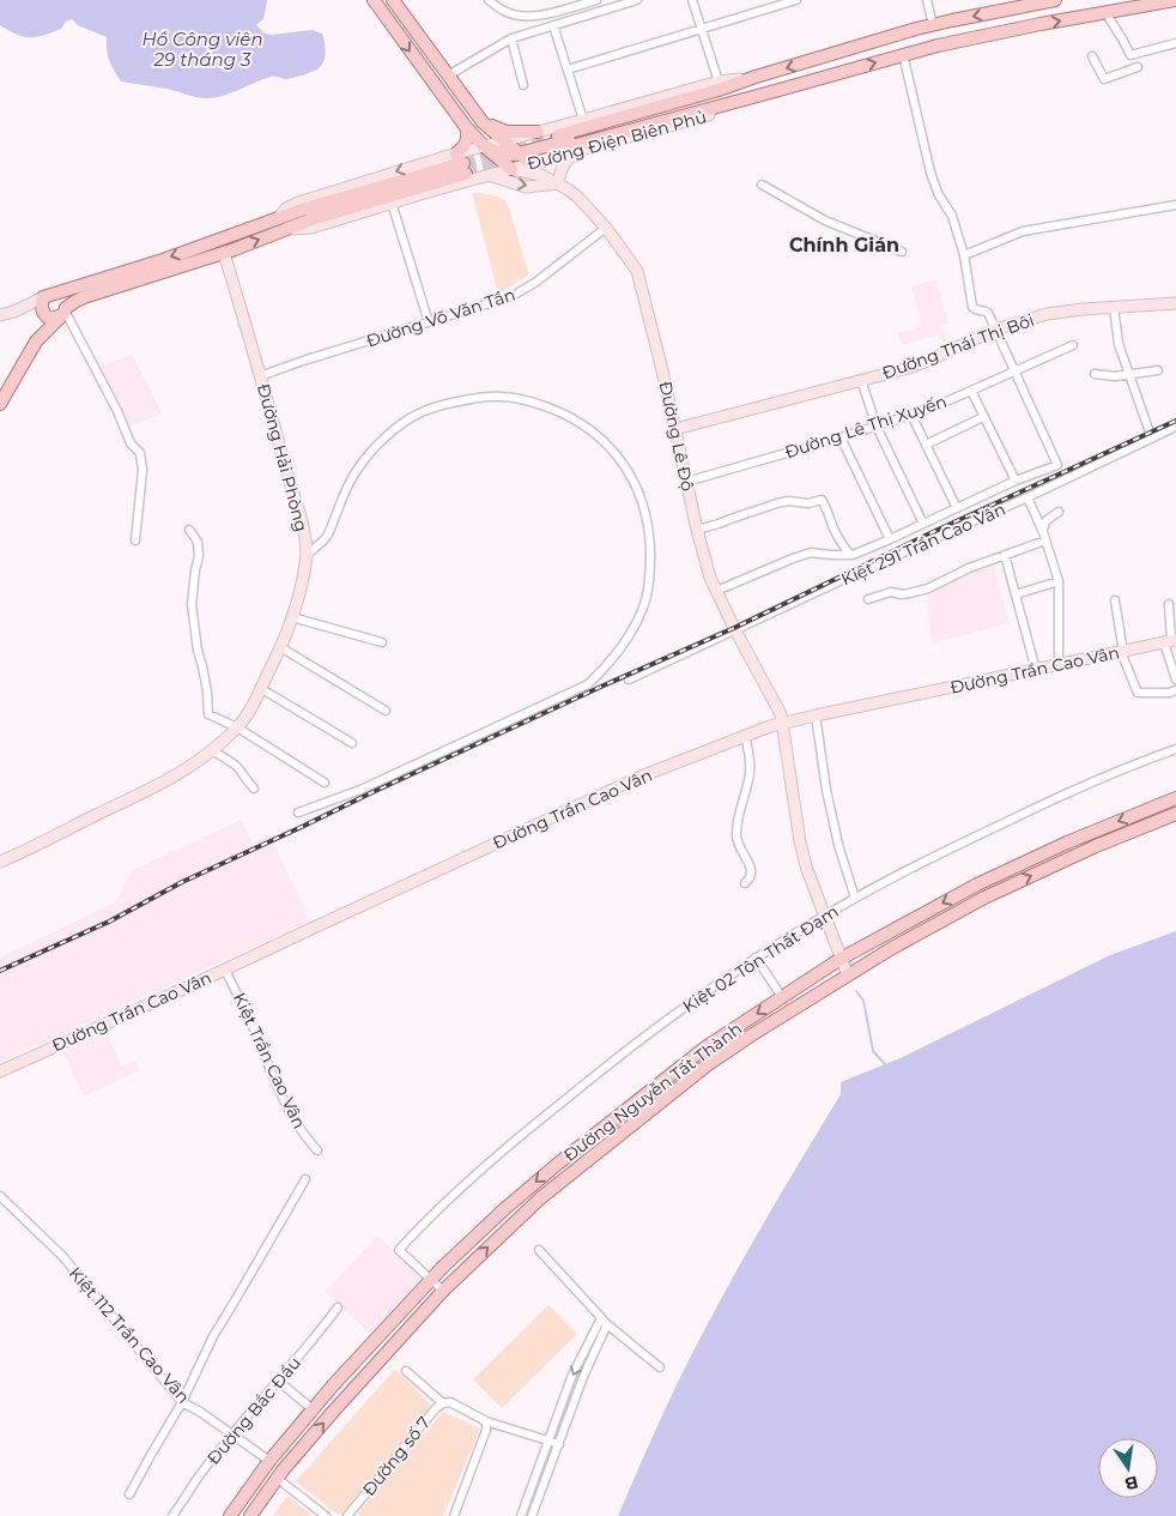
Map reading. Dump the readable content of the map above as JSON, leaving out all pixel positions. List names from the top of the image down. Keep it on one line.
{"streets":{"main road":["Đường Điện Biên Phủ","Đường Nguyễn Tất Thành"],"street":["Đường Võ Văn Tần","Đường Thái Thị Bôi","Đường Lê Thị Xuyến","Đường Lê Độ","Đường Hải Phòng","Kiệt 291 Trần Cao Vân","Đường Trần Cao Vân","Kiệt 02 Tôn Thất Đạm","Kiệt Trần Cao Vân","Kiệt 112 Trần Cao Vân","Đường Bắc Đẩu","Đường số 7"]},"crossings":[["Đường Điện Biên Phủ","Đường Lê Độ"],["Đường Điện Biên Phủ","Đường Hải Phòng"],["Đường Võ Văn Tần","Đường Lê Độ"],["Đường Võ Văn Tần","Đường Hải Phòng"],["Đường Thái Thị Bôi","Đường Lê Độ"],["Đường Lê Thị Xuyến","Đường Lê Độ"],["Đường Lê Độ","Kiệt 291 Trần Cao Vân"],["Đường Lê Độ","Đường Trần Cao Vân"],["Đường Lê Độ","Kiệt 02 Tôn Thất Đạm"],["Đường Lê Độ","Đường Nguyễn Tất Thành"],["Đường Trần Cao Vân","Kiệt Trần Cao Vân"],["Kiệt 02 Tôn Thất Đạm","Đường Nguyễn Tất Thành"],["Đường Nguyễn Tất Thành","Kiệt 112 Trần Cao Vân"],["Kiệt 112 Trần Cao Vân","Đường Bắc Đẩu"]],"districts":["Chính Gián"],"water":["Hồ Công viên 29 tháng 3"],"north":"bottom"}
